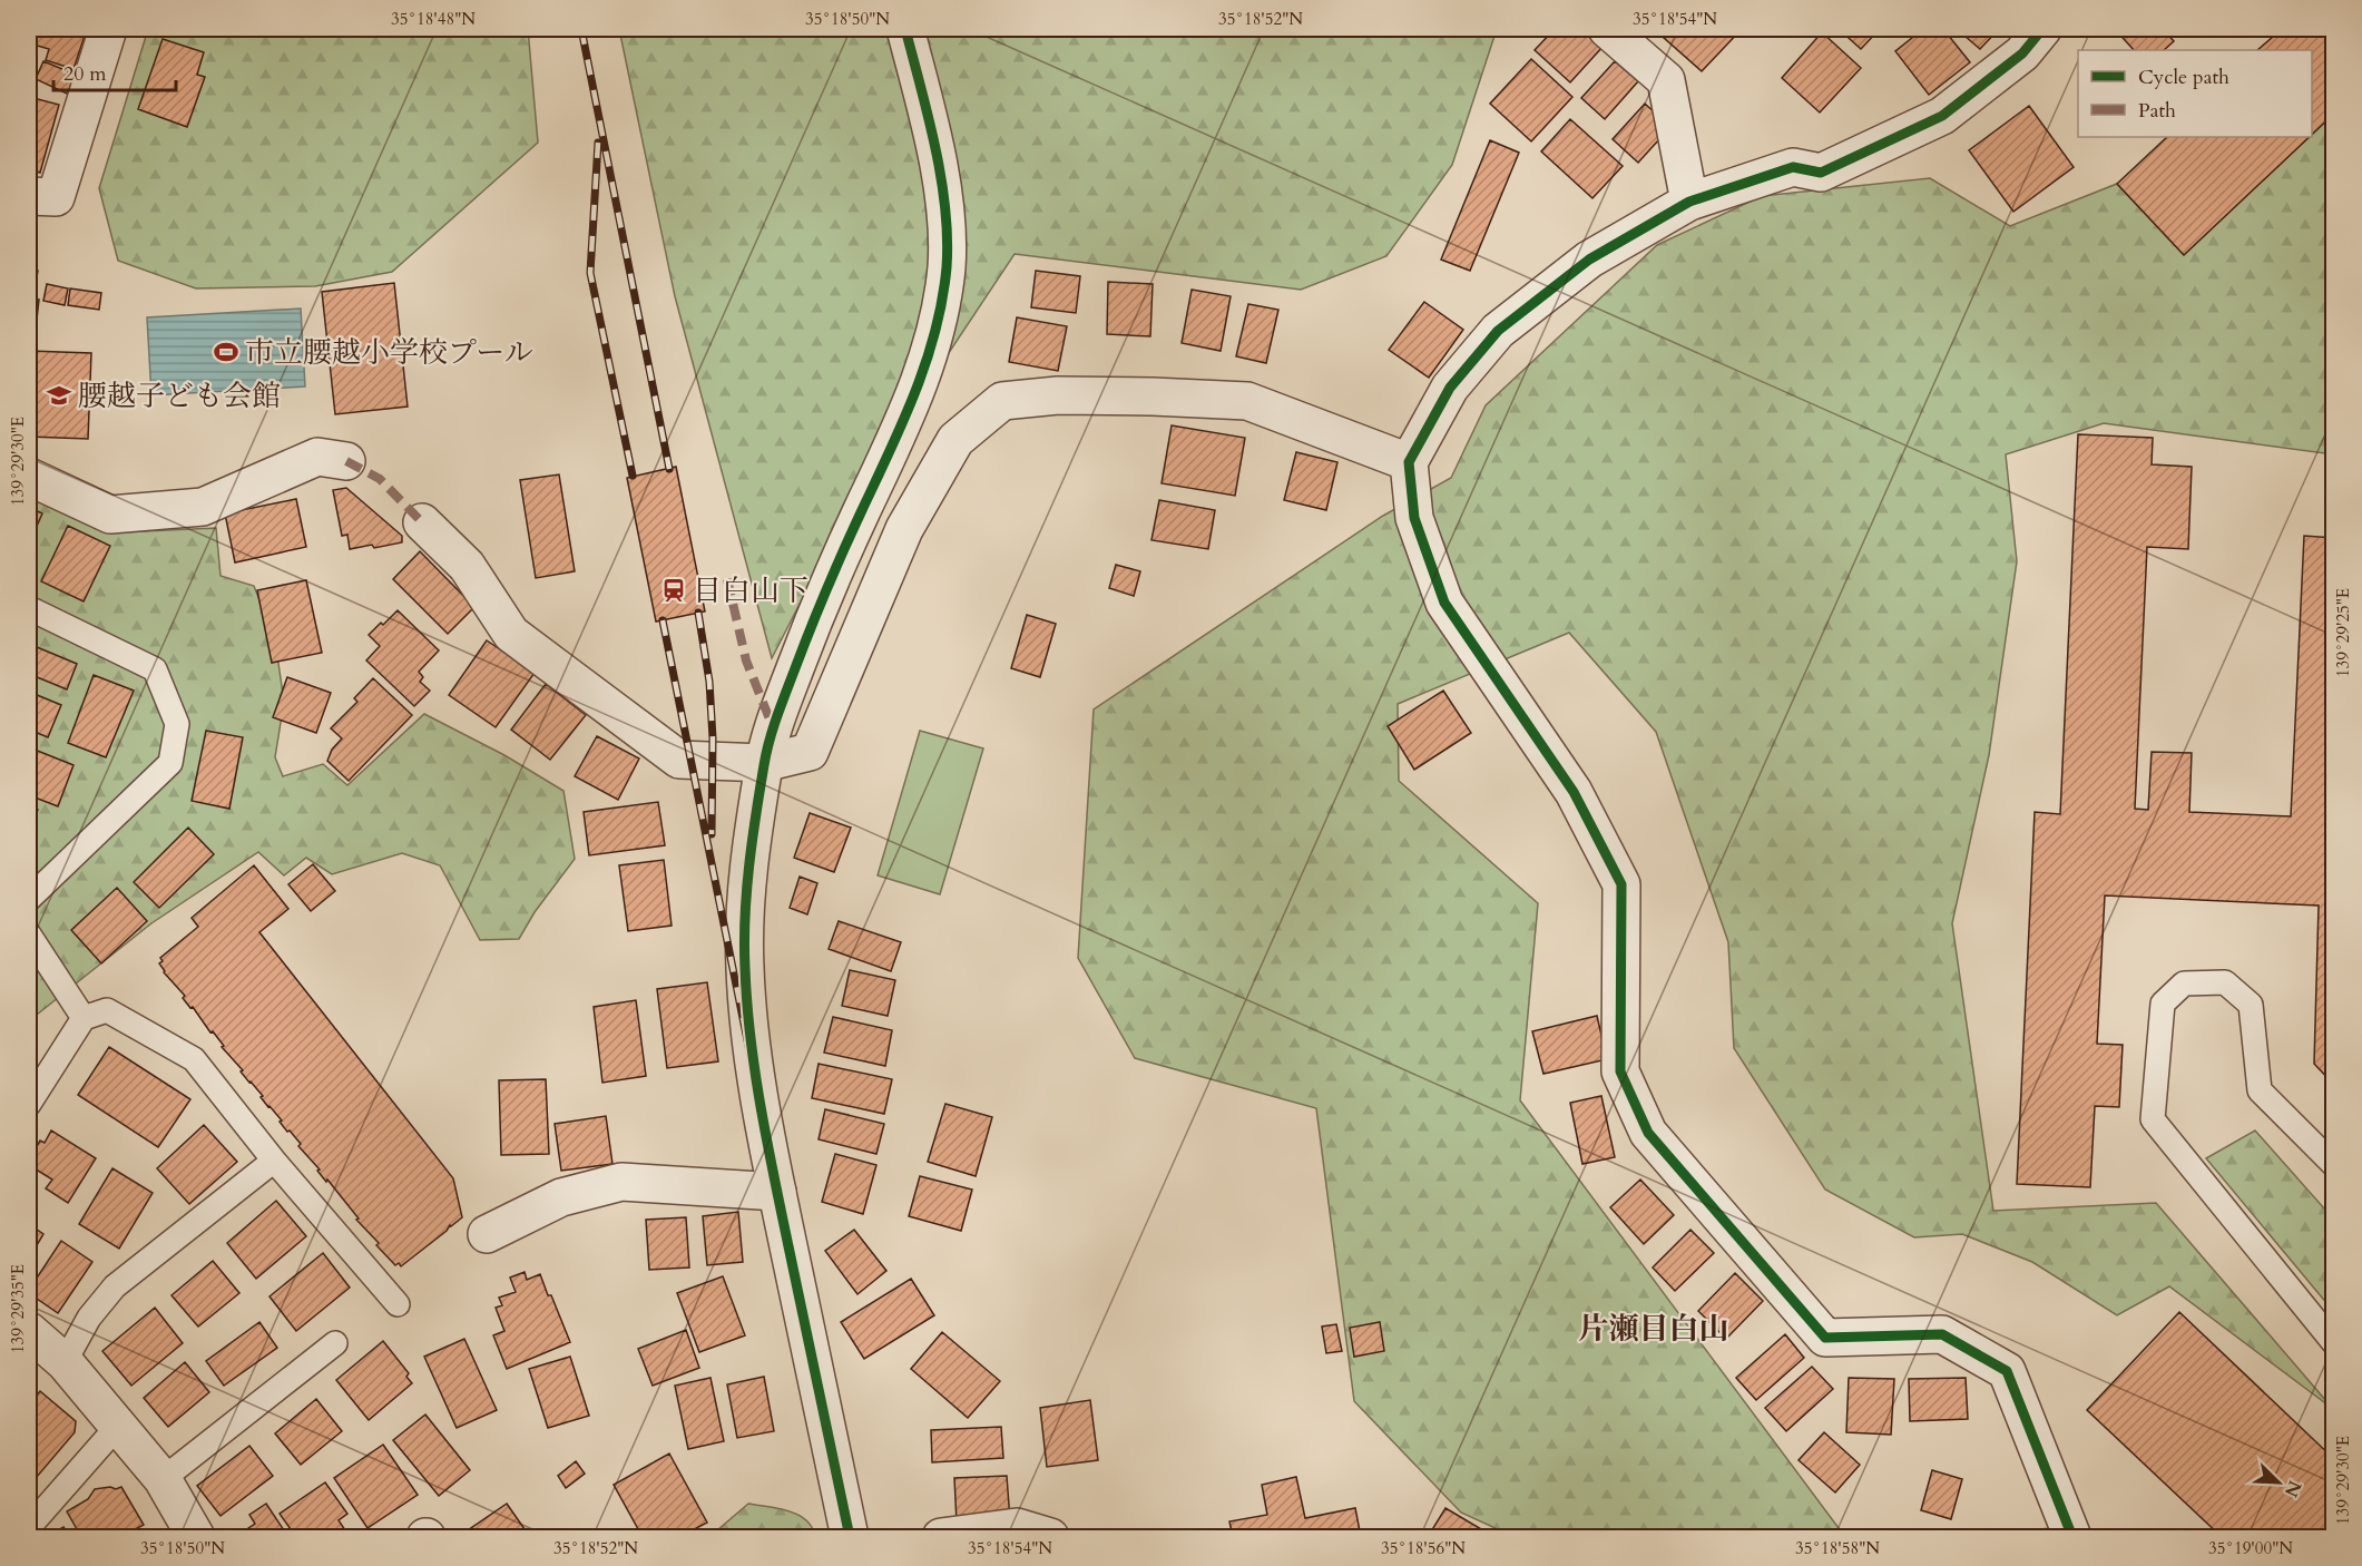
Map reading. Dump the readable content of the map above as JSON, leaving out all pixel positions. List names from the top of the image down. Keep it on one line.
{"districts":["片瀬目白山"],"places":{"sports":["市立腰越小学校プール"],"school or university":["腰越子ども会館"],"station":["目白山下"]},"legend":["Cycle path","Path"],"scale_bar":"20 m","north":"bottom right","coordinates":["35°18'48\"N","35°18'50\"N","35°18'52\"N","35°18'54\"N","139°29'30\"E","139°29'25\"E","139°29'35\"E","35°18'56\"N","35°18'58\"N","35°19'00\"N"]}
